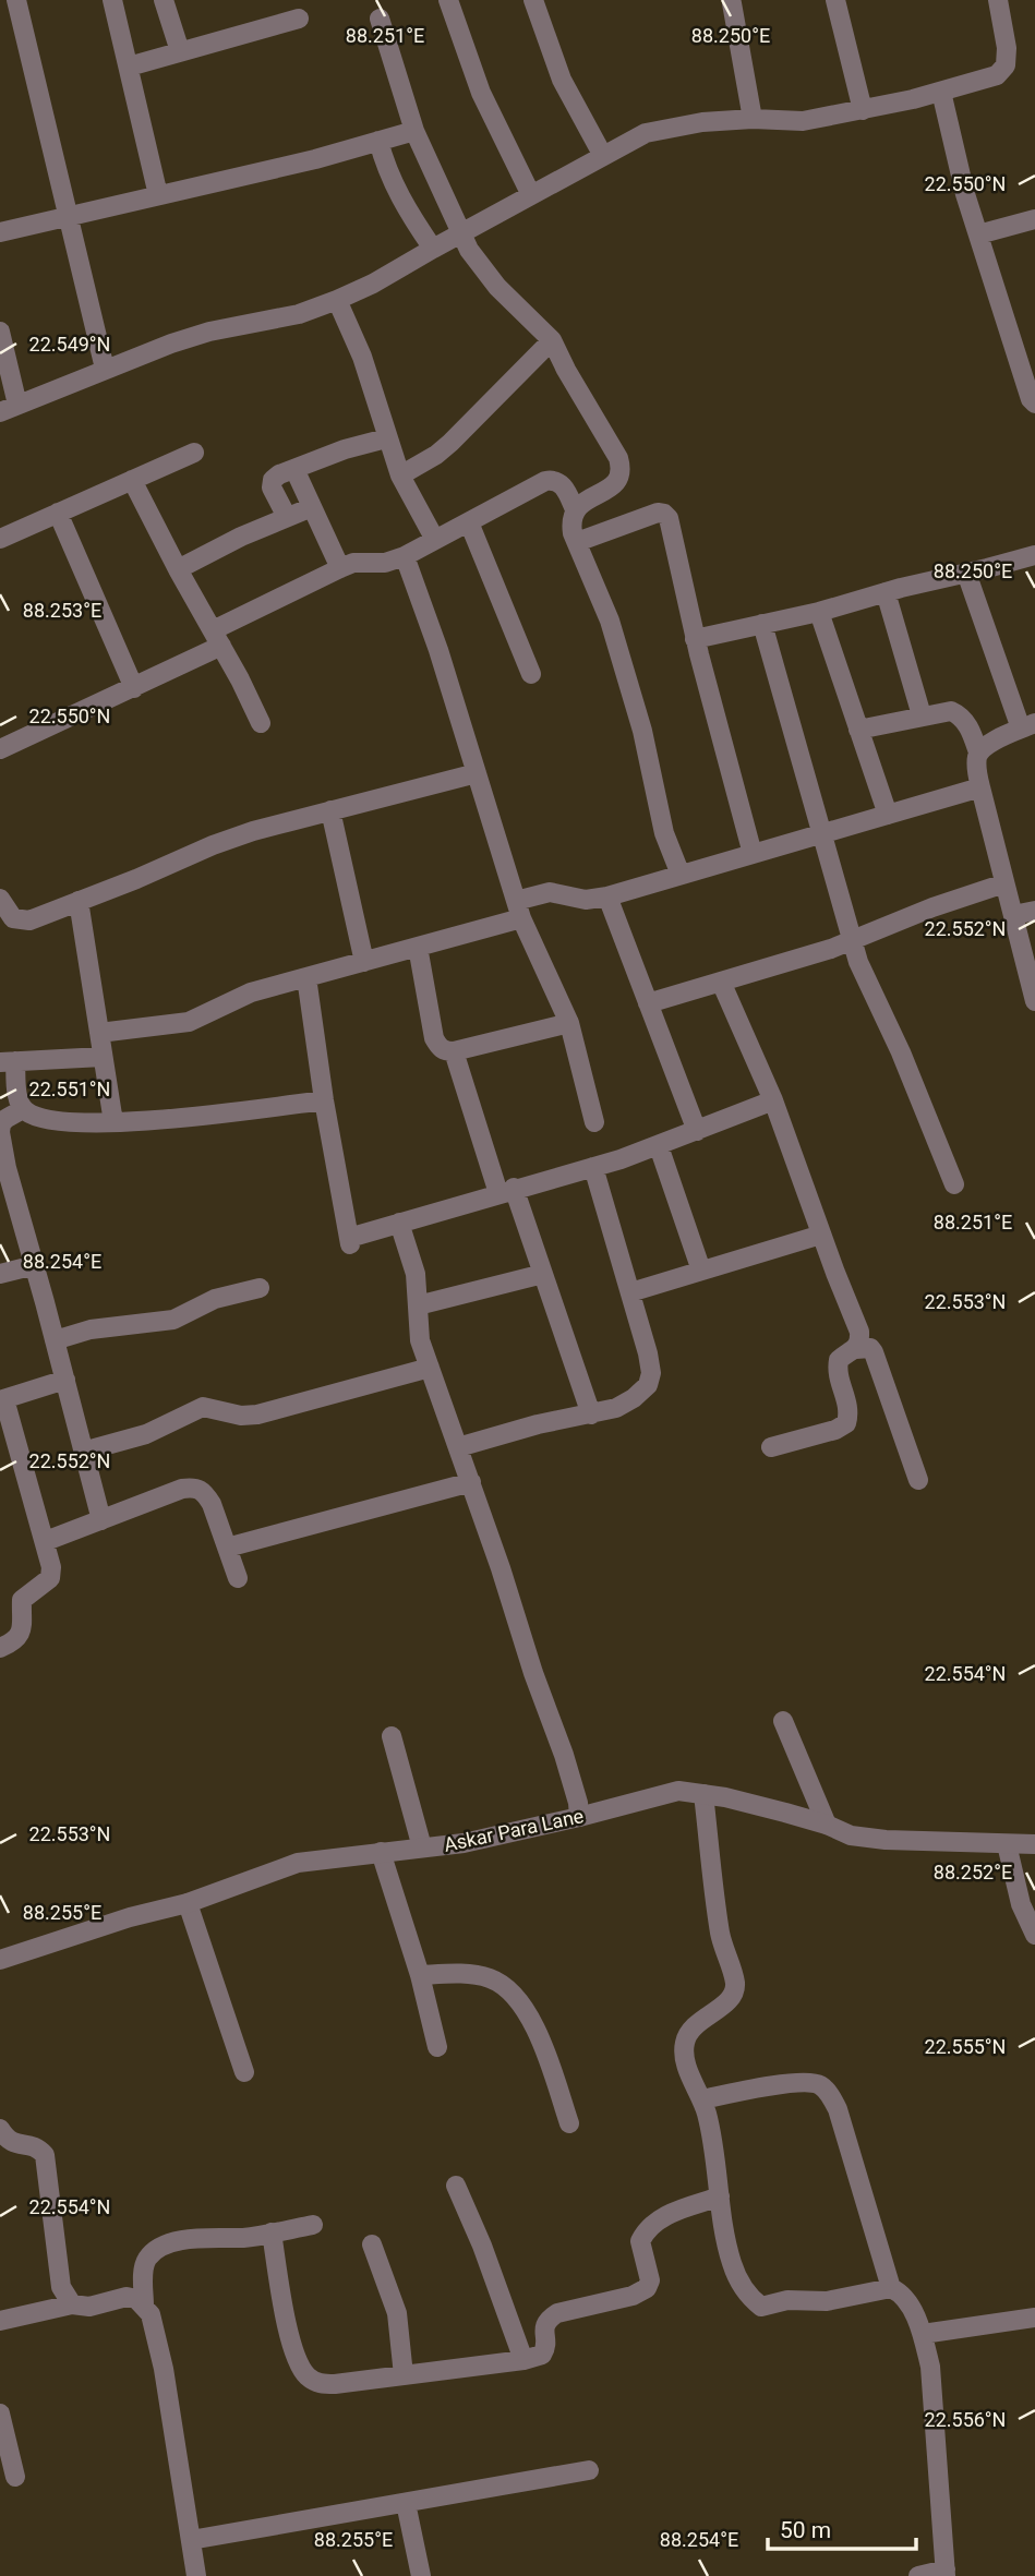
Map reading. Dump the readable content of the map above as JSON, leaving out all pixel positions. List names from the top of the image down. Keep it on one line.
{"streets":{"street":["Askar Para Lane"]},"scale_bar":"50 m","coordinates":["88.251°E","88.250°E","22.550°N","22.549°N","88.253°E","22.552°N","22.551°N","88.254°E","22.553°N","22.554°N","88.252°E","88.255°E","22.555°N","22.556°N"]}
